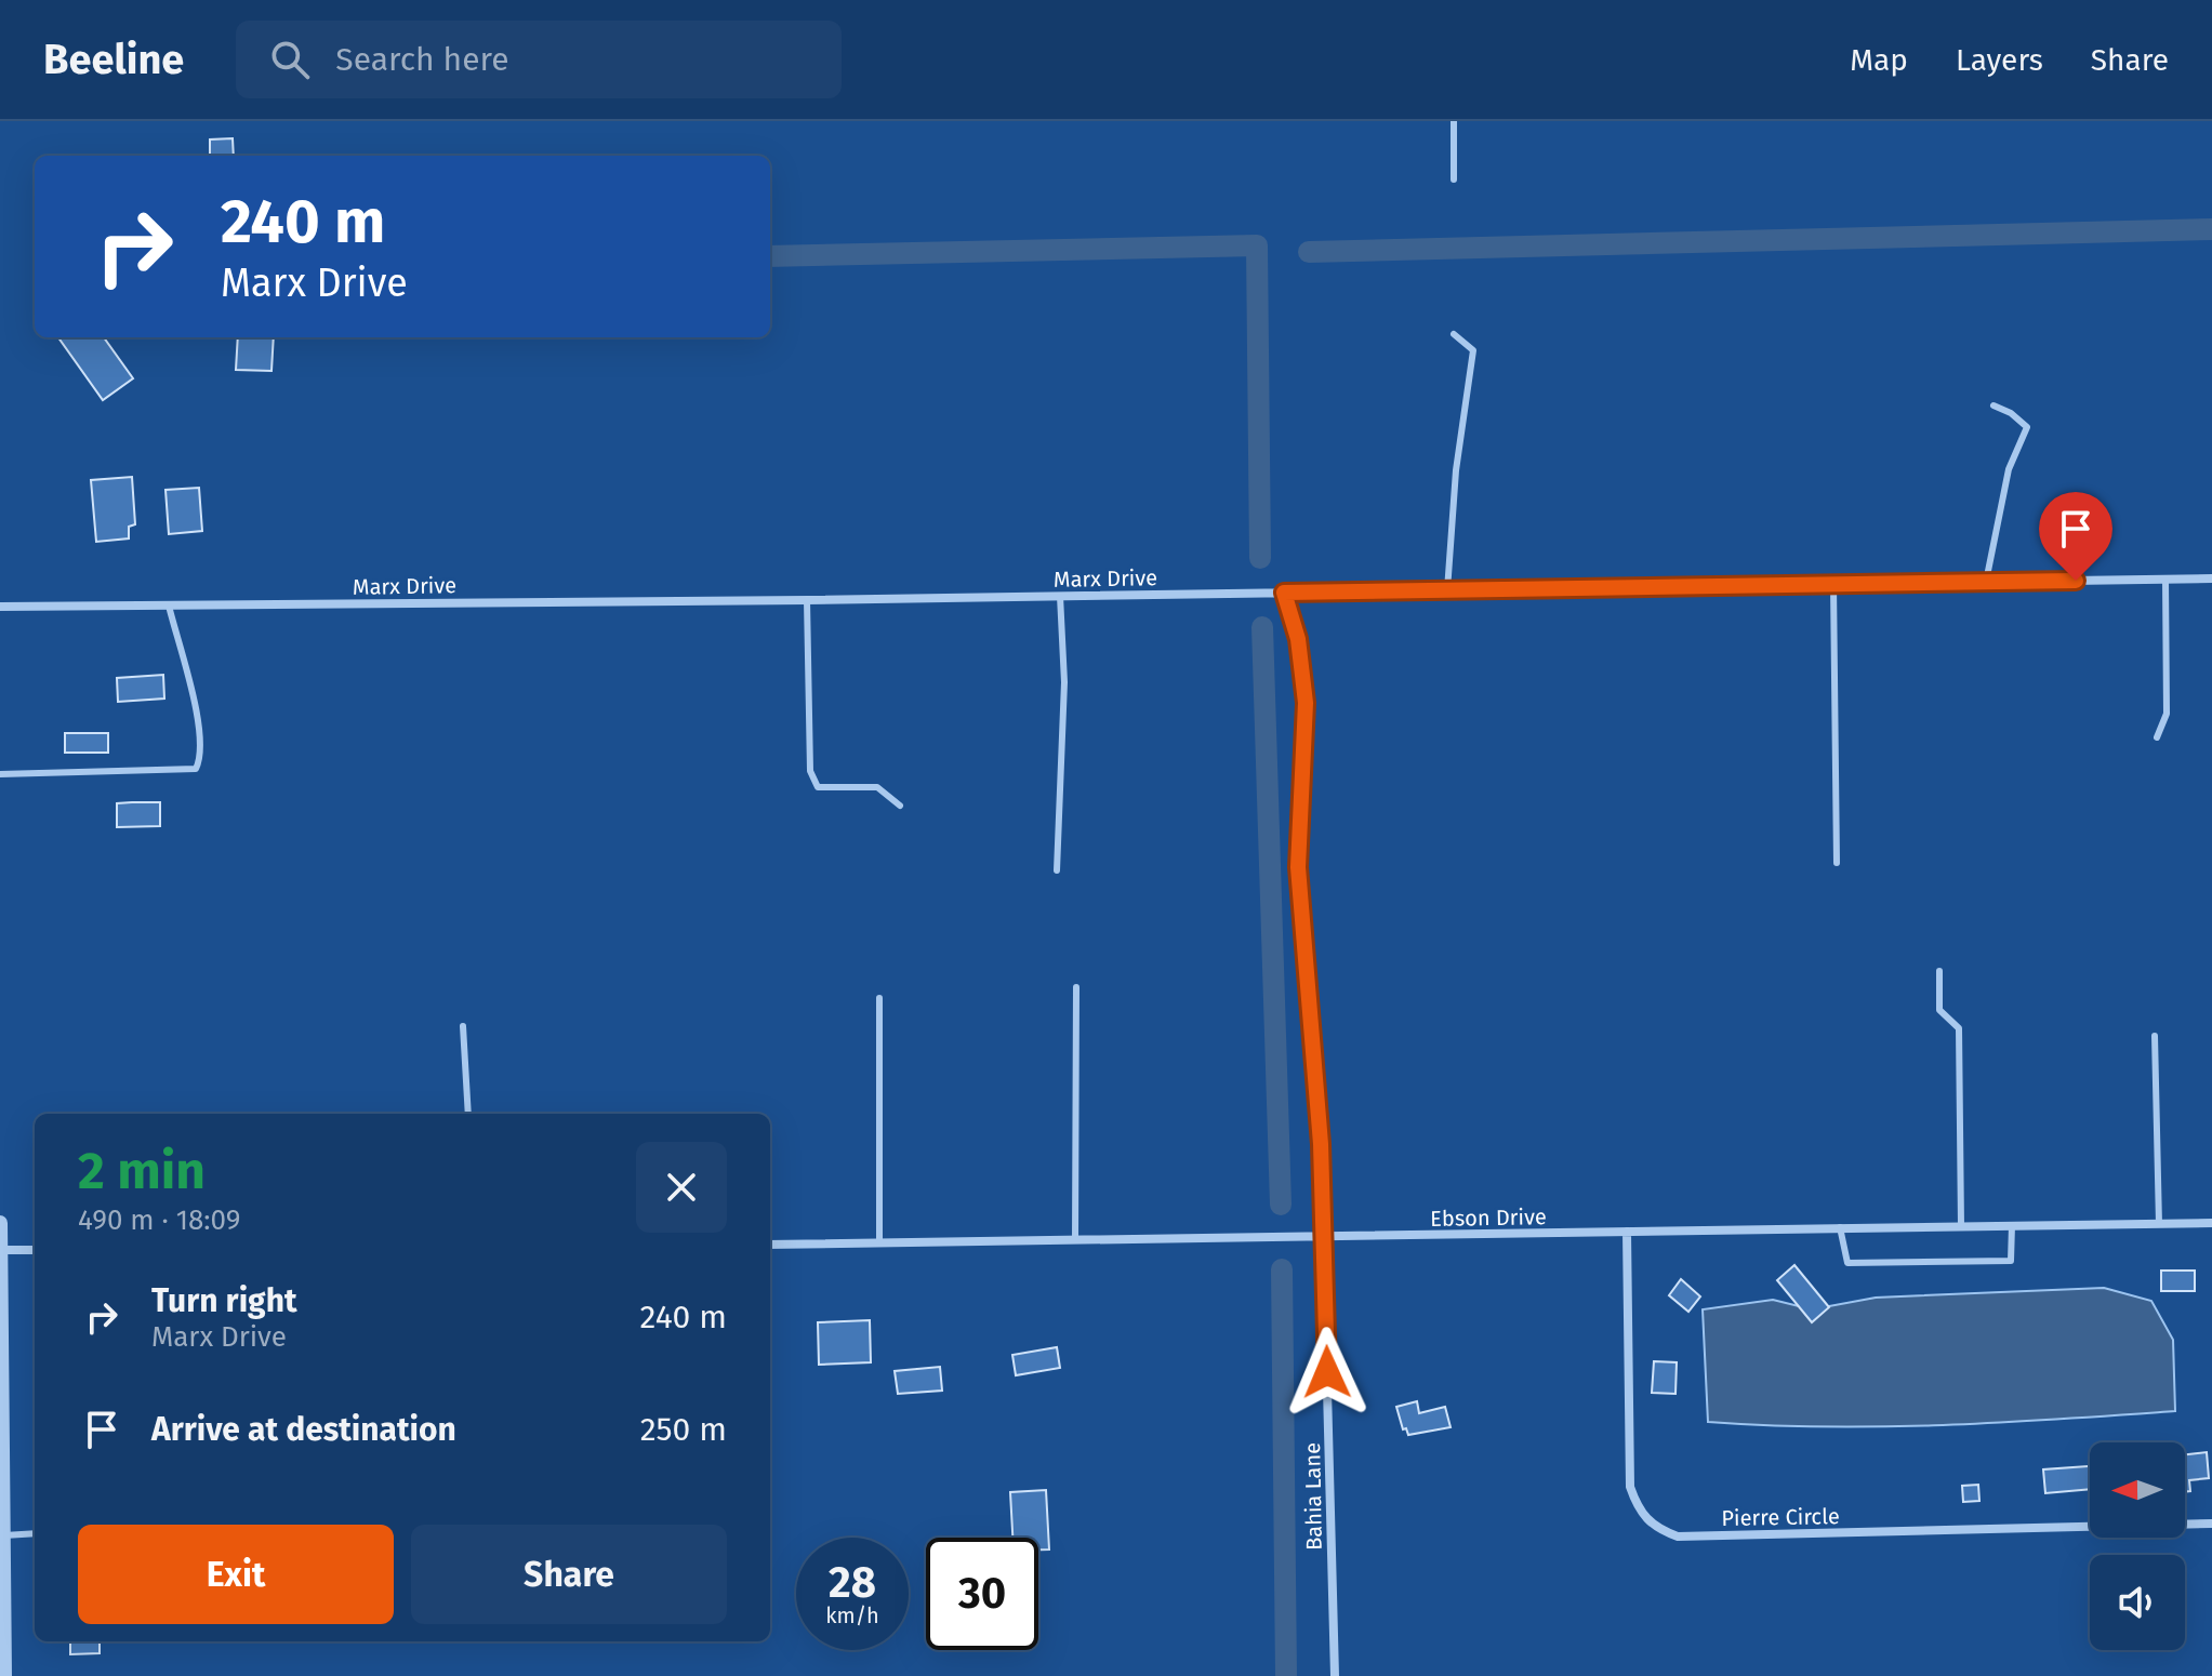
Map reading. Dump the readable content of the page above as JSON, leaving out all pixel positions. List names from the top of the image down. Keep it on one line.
{"streets":{"street":["Marx Drive","Ebson Drive","Bahia Lane","Pierre Circle"]},"crossings":[["Marx Drive","Bahia Lane"],["Ebson Drive","Bahia Lane"],["Ebson Drive","Pierre Circle"]],"north":"left","page":{"header":"Beeline","search":"Search here","nav":["Map","Layers","Share"],"turn":["240 m","Marx Drive"],"heading":["2 min","490 m · 18:09"],"list":[{"name":"Turn right","note":"Marx Drive","value":"240 m"},{"name":"Arrive at destination","value":"250 m"}],"buttons":["Exit","Share"],"speed":"28 km/h","limit":"30"}}
